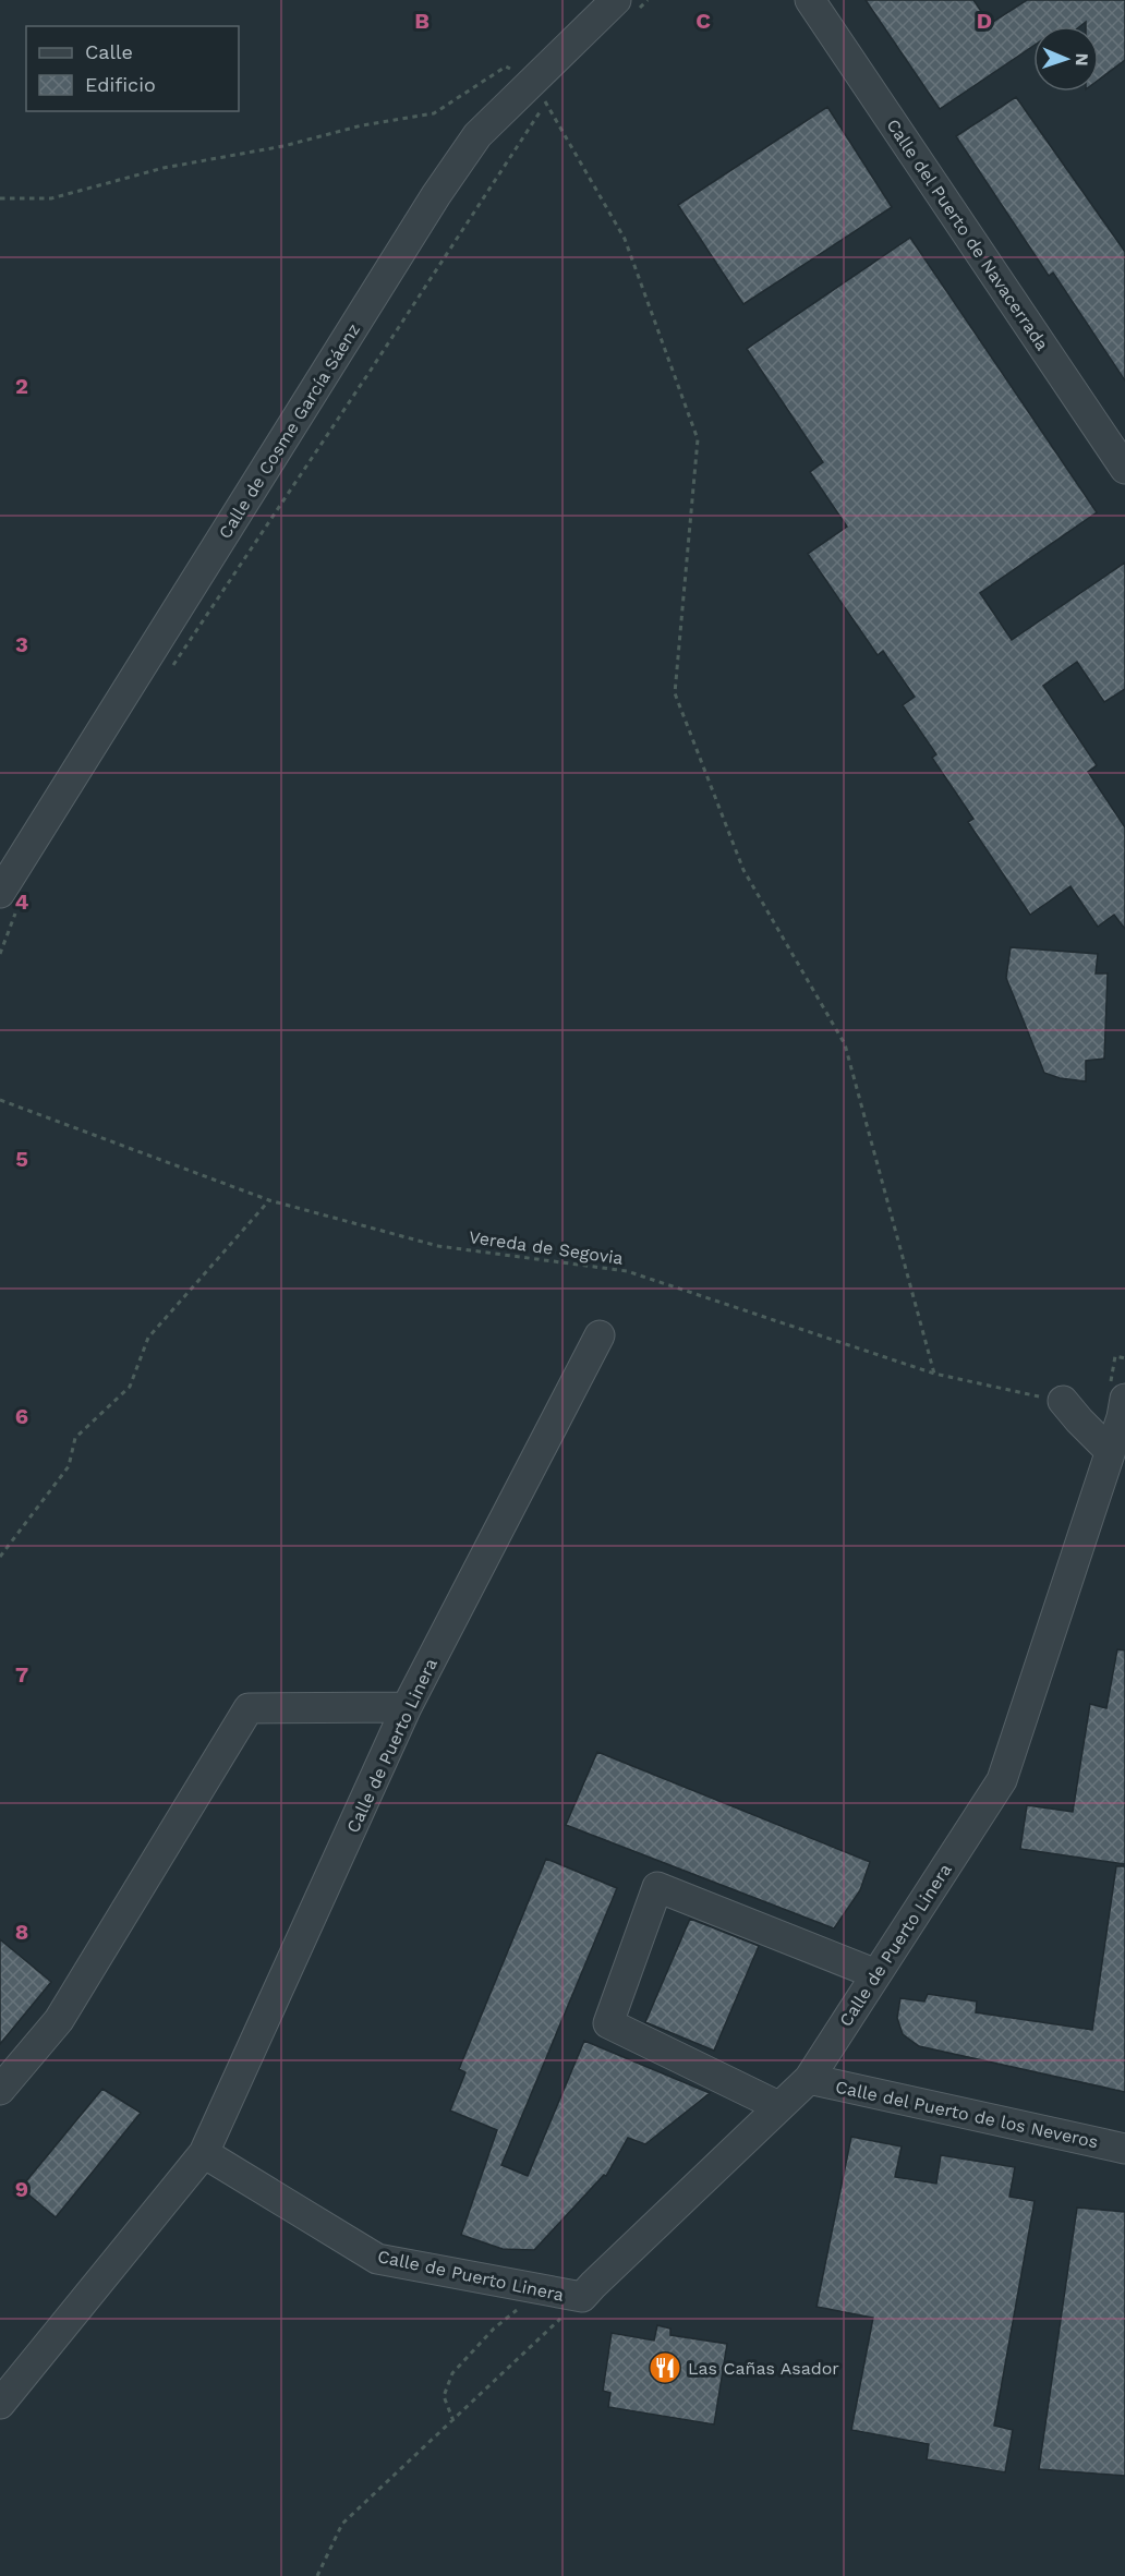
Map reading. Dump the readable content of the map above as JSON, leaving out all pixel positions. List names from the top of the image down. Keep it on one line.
{"streets":{"street":["Calle del Puerto de Navacerrada","Calle de Cosme García Sáenz","Calle de Puerto Linera","Calle del Puerto de los Neveros"],"path":["Vereda de Segovia"]},"crossings":[["Calle de Puerto Linera","Calle del Puerto de los Neveros"]],"places":{"restaurant":["Las Cañas Asador"]},"legend":["Calle","Edificio"],"north":"right","grid":{"columns":["B","C","D"],"rows":["2","3","4","5","6","7","8","9"]}}
